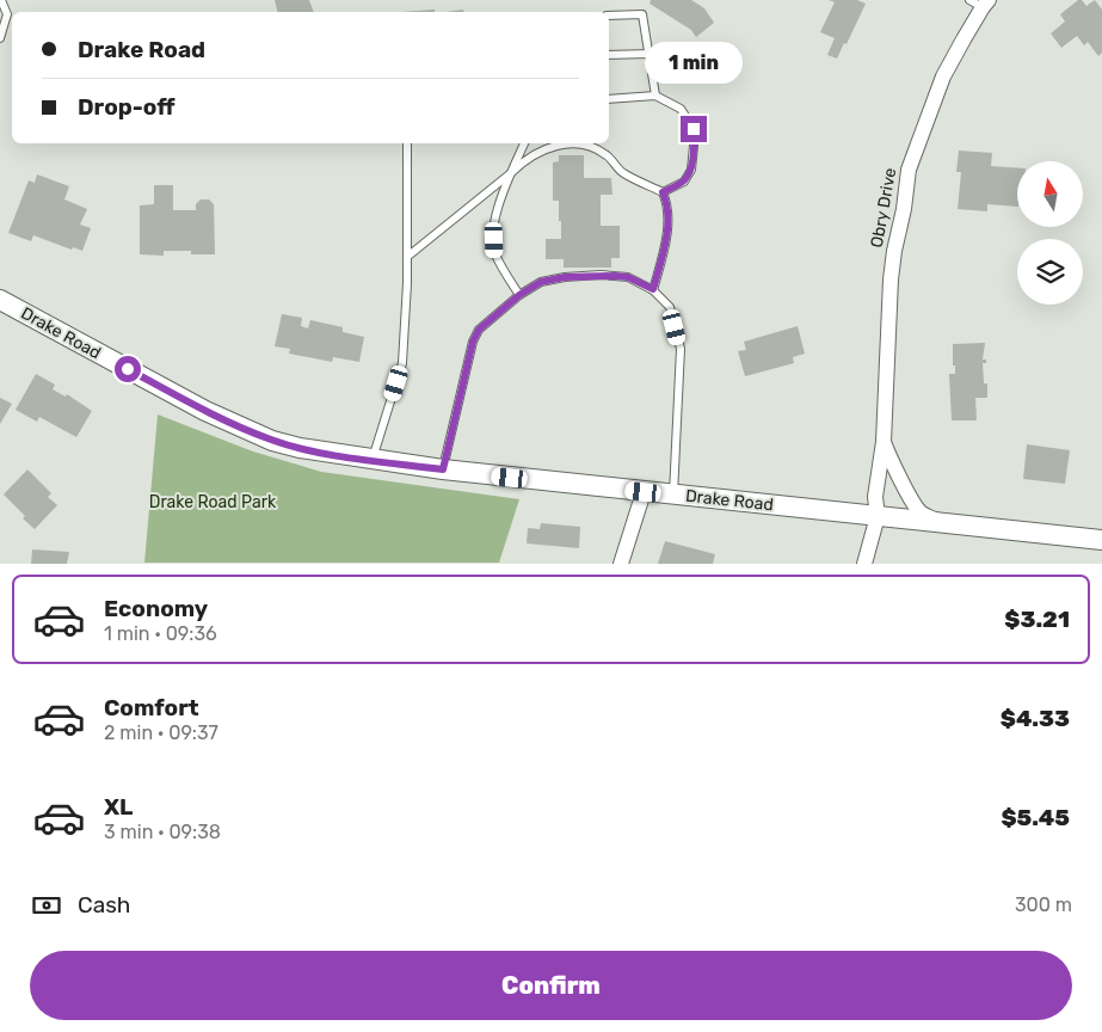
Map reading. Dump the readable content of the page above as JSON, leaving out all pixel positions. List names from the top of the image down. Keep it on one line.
{"streets":{"street":["Obry Drive","Drake Road"]},"crossings":[["Obry Drive","Drake Road"]],"parks":["Drake Road Park"],"north":"top","page":{"banner":["Drake Road","Drop-off"],"bubble":"1 min","list":[{"name":"Economy","note":"1 min · 09:36","value":"$3.21"},{"name":"Comfort","note":"2 min · 09:37","value":"$4.33"},{"name":"XL","note":"3 min · 09:38","value":"$5.45"}],"pay":["Cash","300 m"],"buttons":"Confirm"}}
